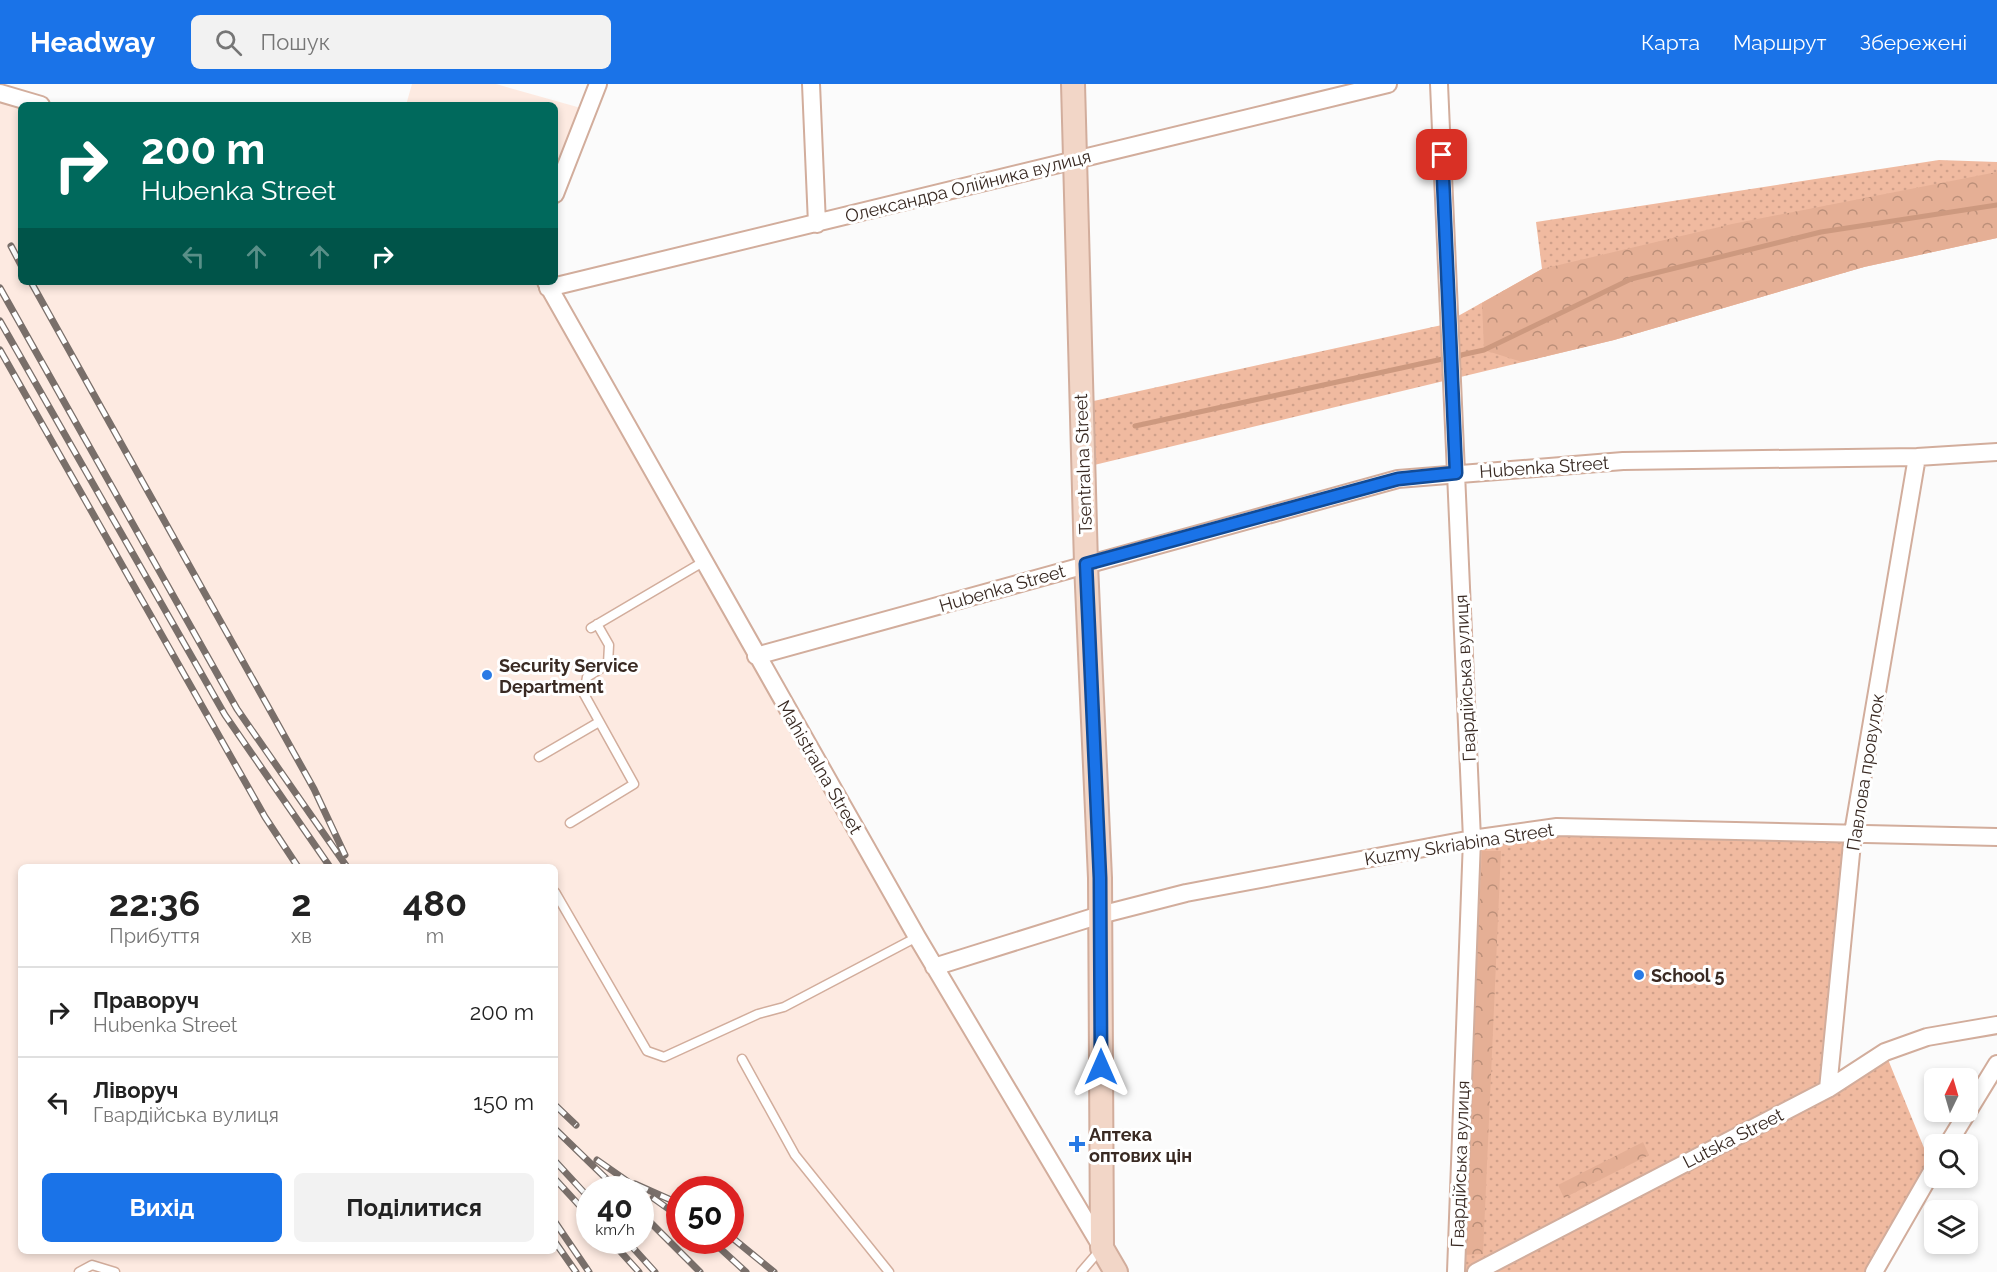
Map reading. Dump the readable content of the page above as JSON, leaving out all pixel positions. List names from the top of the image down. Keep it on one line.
{"streets":{"main road":["Tsentralna Street"],"street":["Олександра Олійника вулиця","Hubenka Street","Гвардійська вулиця","Mahistralna Street","Павлова провулок","Kuzmy Skriabina Street","Lutska Street"]},"crossings":[["Олександра Олійника вулиця","Tsentralna Street"],["Tsentralna Street","Hubenka Street"],["Tsentralna Street","Mahistralna Street"],["Tsentralna Street","Kuzmy Skriabina Street"],["Hubenka Street","Гвардійська вулиця"],["Hubenka Street","Mahistralna Street"],["Hubenka Street","Павлова провулок"],["Гвардійська вулиця","Kuzmy Skriabina Street"],["Mahistralna Street","Kuzmy Skriabina Street"],["Павлова провулок","Kuzmy Skriabina Street"],["Павлова провулок","Lutska Street"]],"places":{"other":["Security Service Department","School 5"],"health":["Аптека оптових цін"]},"north":"top","page":{"header":"Headway","search":"Пошук","nav":["Карта","Маршрут","Збережені"],"turn":["200 m","Hubenka Street"],"eta":["22:36","Прибуття","2","хв","480","m"],"list":[{"name":"Праворуч","note":"Hubenka Street","value":"200 m"},{"name":"Ліворуч","note":"Гвардійська вулиця","value":"150 m"}],"buttons":["Вихід","Поділитися"],"speed":"40 km/h","limit":"50"}}
